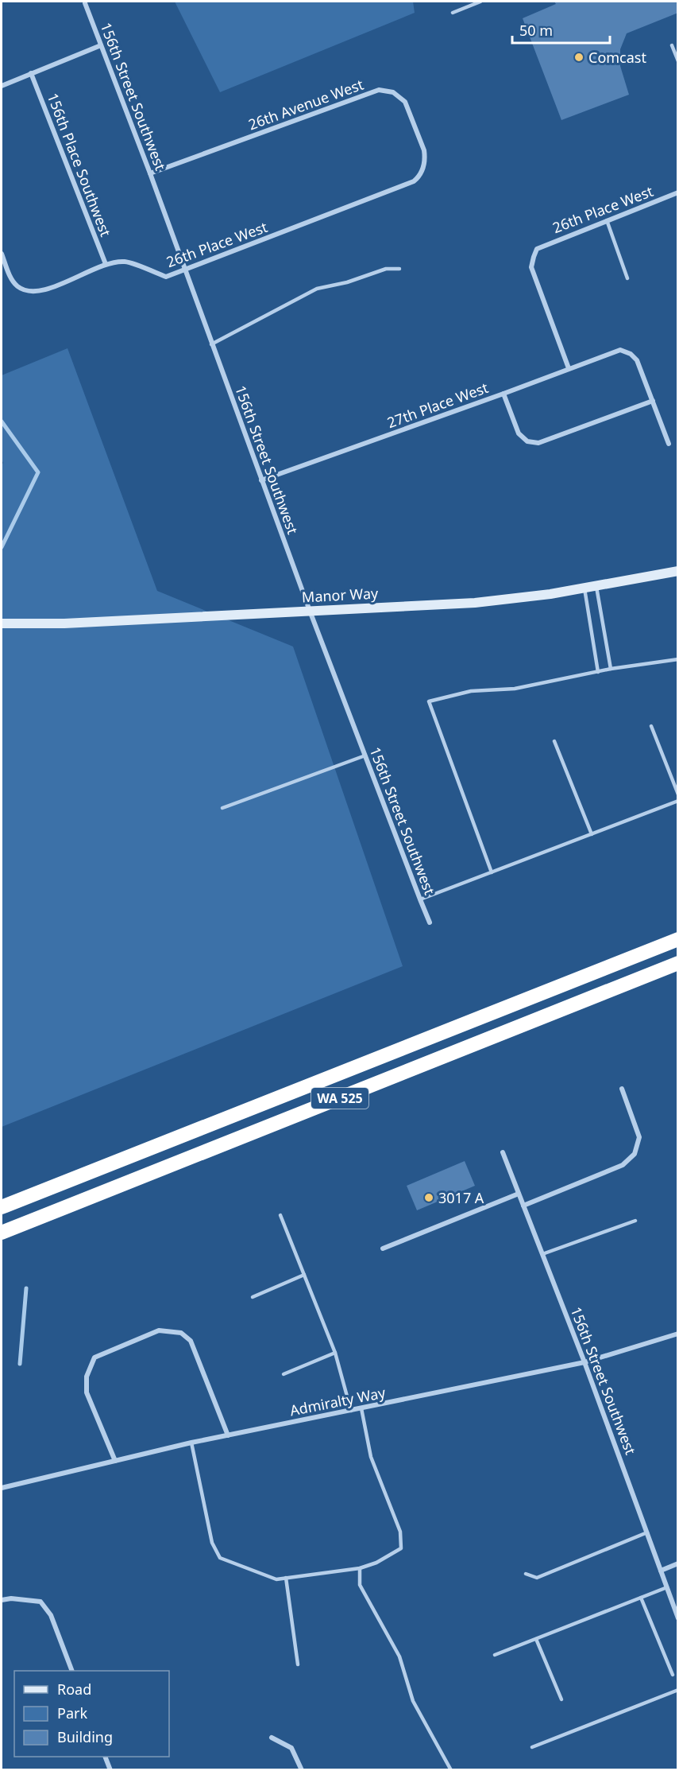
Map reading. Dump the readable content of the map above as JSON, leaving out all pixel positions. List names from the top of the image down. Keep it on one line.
{"streets":{"highway":["WA 525"],"street":["156th Street Southwest","26th Avenue West","156th Place Southwest","26th Place West","27th Place West","Manor Way","Admiralty Way"]},"crossings":[["156th Street Southwest","26th Avenue West"],["156th Street Southwest","26th Place West"],["156th Street Southwest","27th Place West"],["156th Street Southwest","Manor Way"],["156th Street Southwest","Admiralty Way"],["26th Avenue West","26th Place West"],["156th Place Southwest","26th Place West"],["26th Place West","27th Place West"]],"places":["Comcast","3017 A"],"legend":["Road","Park","Building"],"scale_bar":"50 m"}
